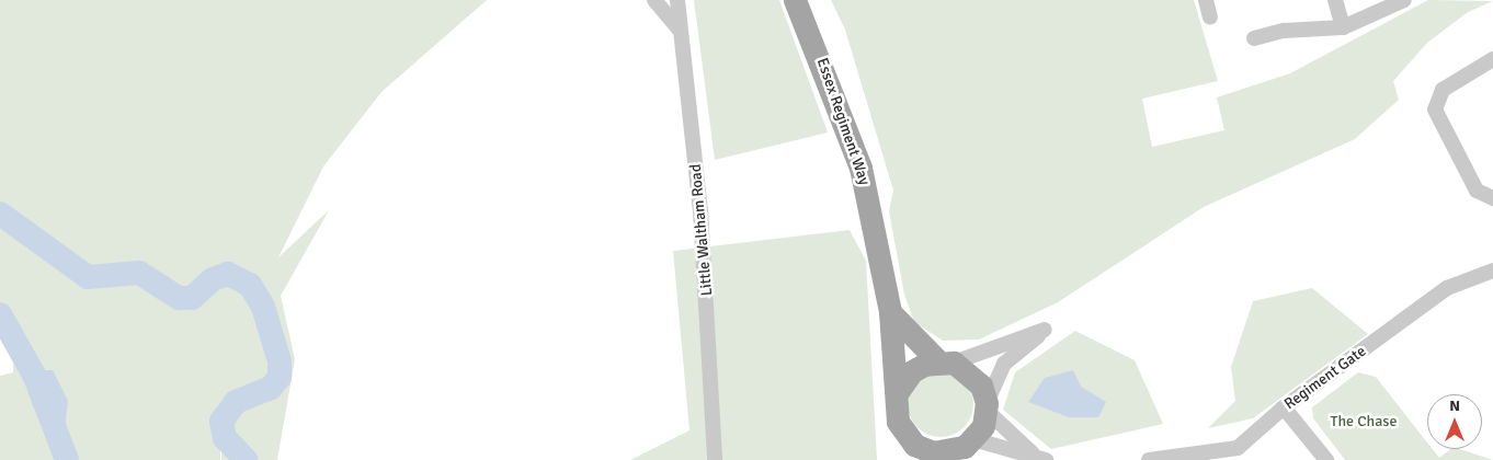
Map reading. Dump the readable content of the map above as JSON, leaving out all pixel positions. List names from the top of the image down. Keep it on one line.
{"streets":{"main road":["Essex Regiment Way"],"street":["Little Waltham Road","Regiment Gate"]},"parks":["The Chase"],"north":"top"}
